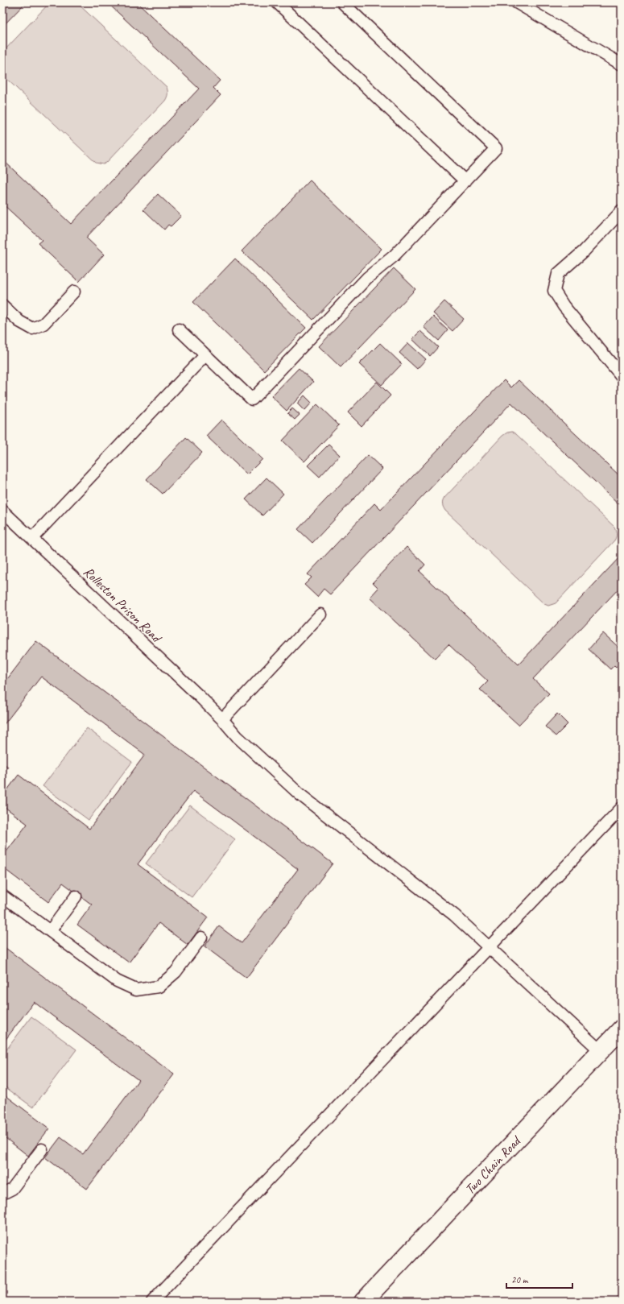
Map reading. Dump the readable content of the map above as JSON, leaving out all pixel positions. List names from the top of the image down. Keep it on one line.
{"streets":{"street":["Two Chain Road"],"lane":["Rolleston Prison Road"]},"crossings":[["Rolleston Prison Road","Two Chain Road"]],"scale_bar":"20 m"}
